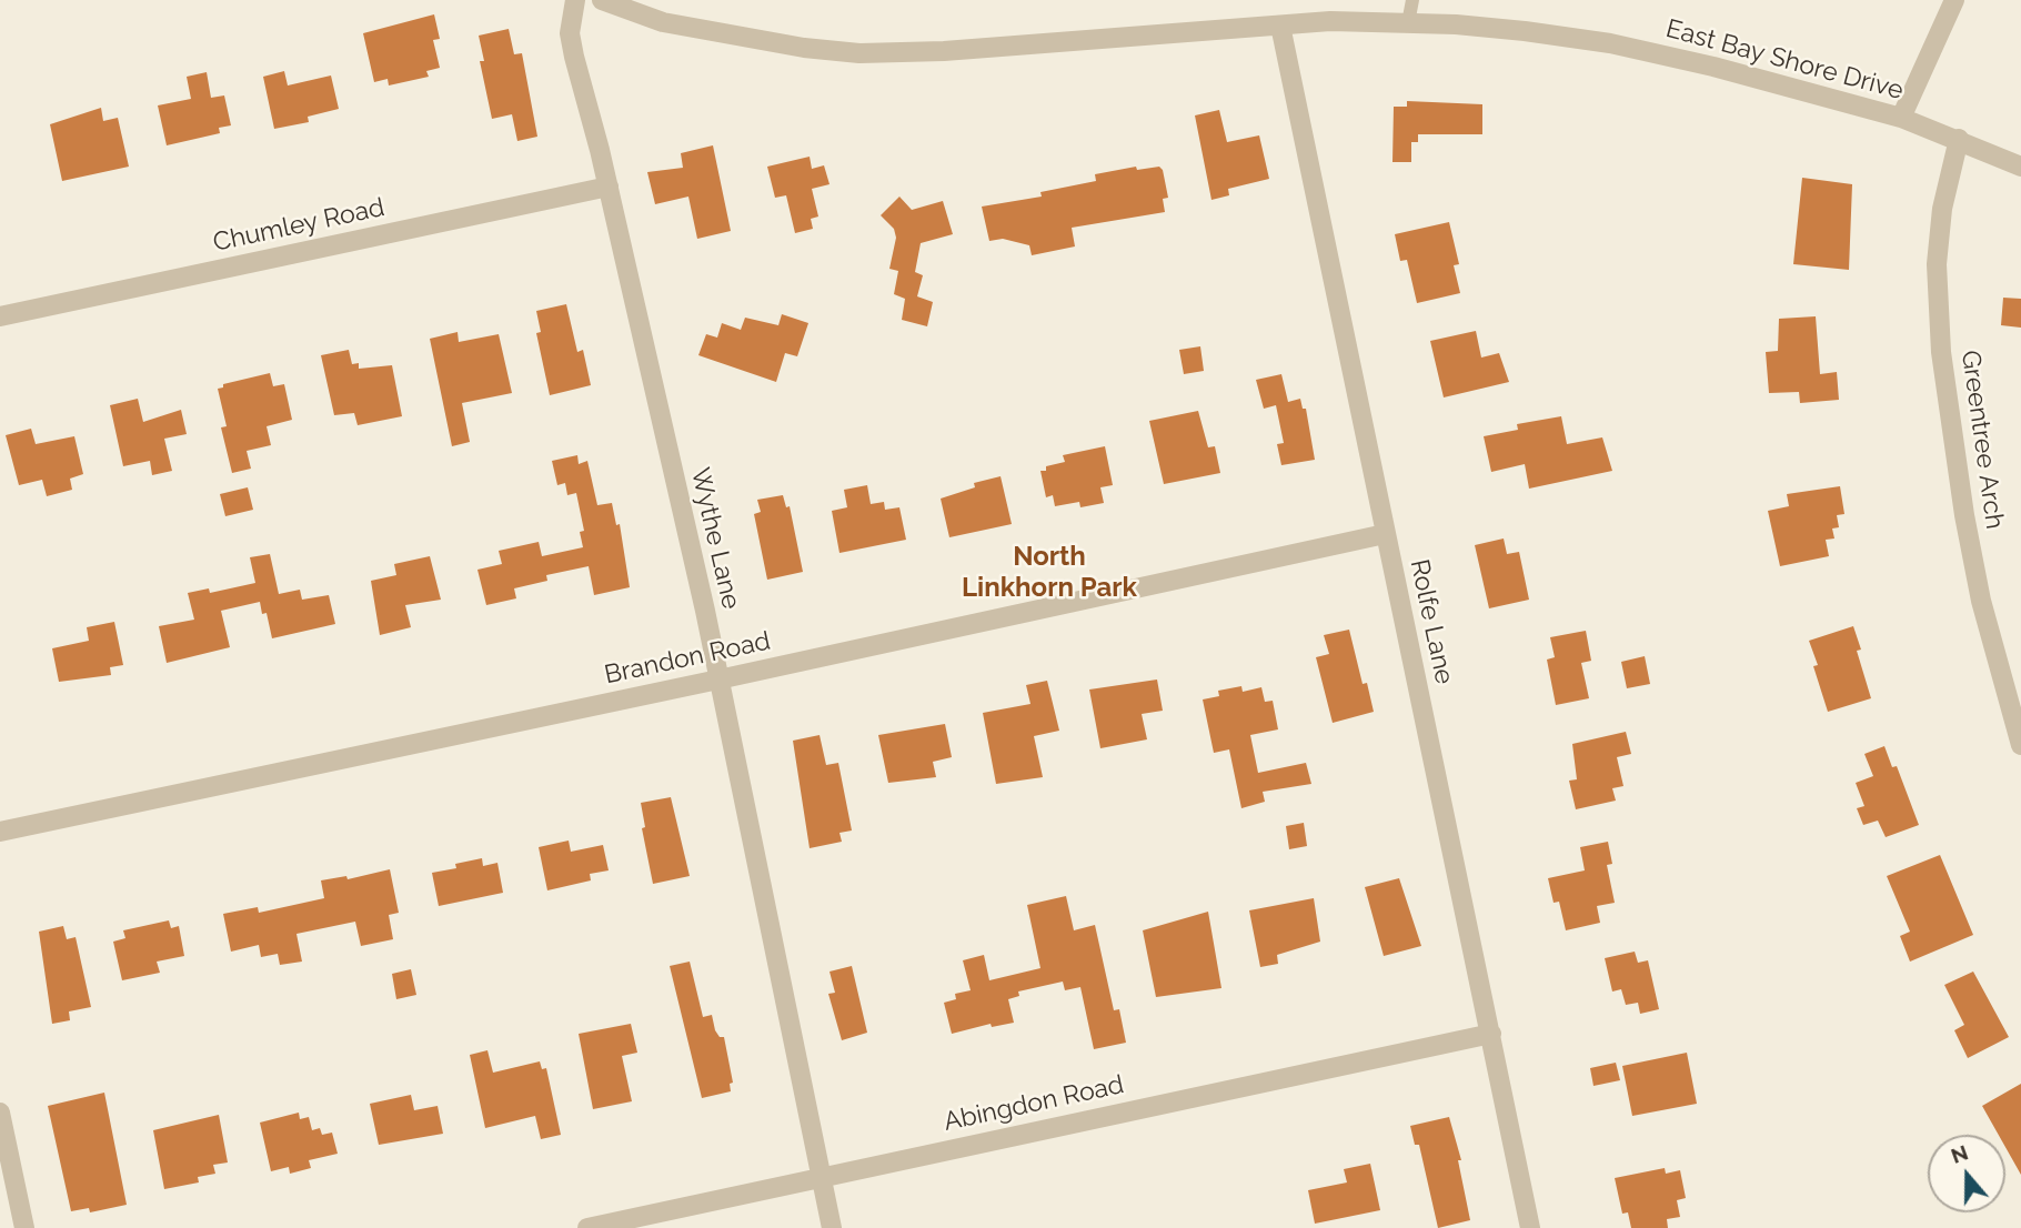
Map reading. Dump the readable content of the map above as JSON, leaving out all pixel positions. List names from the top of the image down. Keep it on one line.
{"streets":{"street":["East Bay Shore Drive","Chumley Road","Greentree Arch","Wythe Lane","Rolfe Lane","Brandon Road","Abingdon Road"]},"crossings":[["East Bay Shore Drive","Greentree Arch"],["East Bay Shore Drive","Rolfe Lane"],["Chumley Road","Wythe Lane"],["Wythe Lane","Brandon Road"],["Wythe Lane","Abingdon Road"],["Rolfe Lane","Brandon Road"],["Rolfe Lane","Abingdon Road"]],"districts":["North Linkhorn Park"],"north":"top"}
